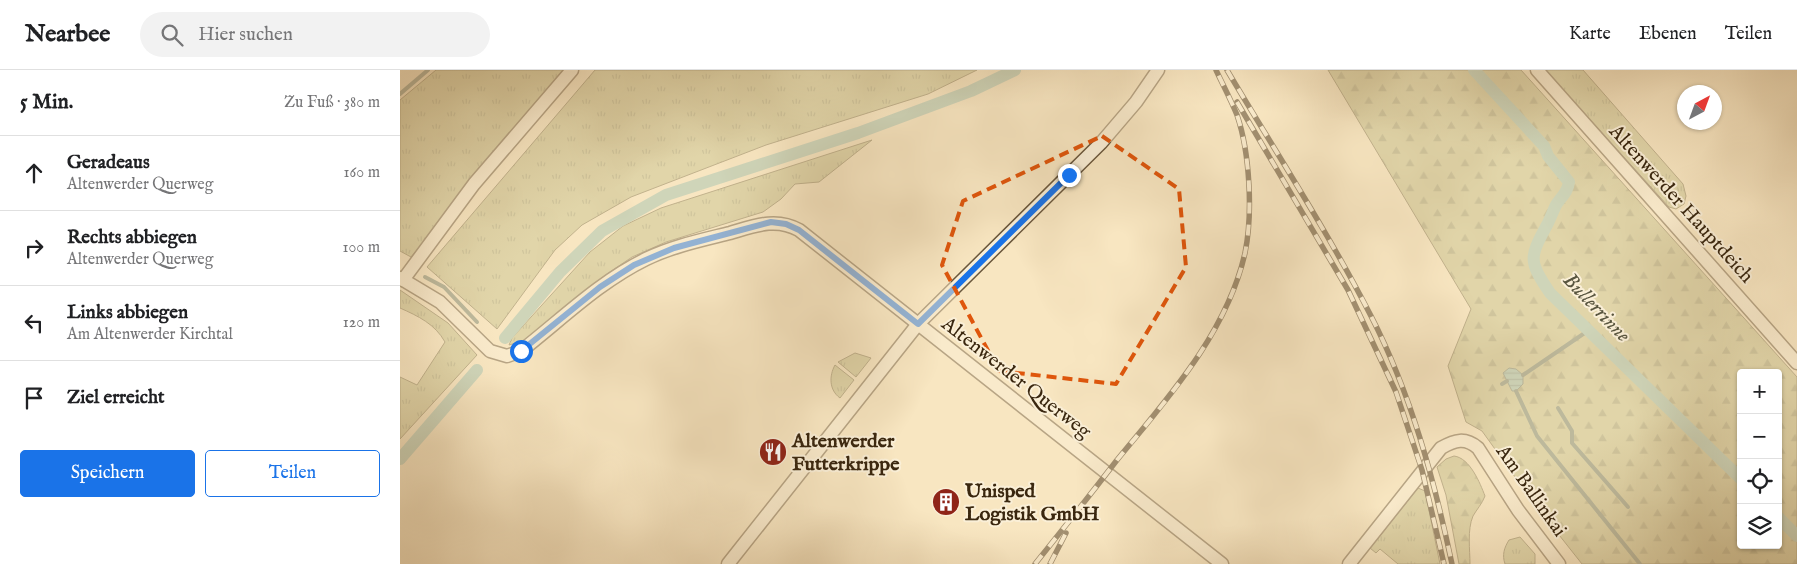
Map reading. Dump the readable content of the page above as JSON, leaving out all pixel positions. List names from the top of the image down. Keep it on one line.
{"streets":{"street":["Altenwerder Hauptdeich","Altenwerder Querweg","Am Ballinkai"]},"water":["Bullerrinne"],"places":{"restaurant":["Altenwerder Futterkrippe"],"building":["Unisped Logistik GmbH"]},"north":"top right","page":{"header":"Nearbee","search":"Hier suchen","nav":["Karte","Ebenen","Teilen"],"heading":["5 Min.","Zu Fuß · 380 m"],"list":[["Geradeaus","Altenwerder Querweg","160 m"],["Rechts abbiegen","Altenwerder Querweg","100 m"],["Links abbiegen","Am Altenwerder Kirchtal","120 m"],"Ziel erreicht"],"map_buttons":["+","−"],"buttons":["Speichern","Teilen"]}}
